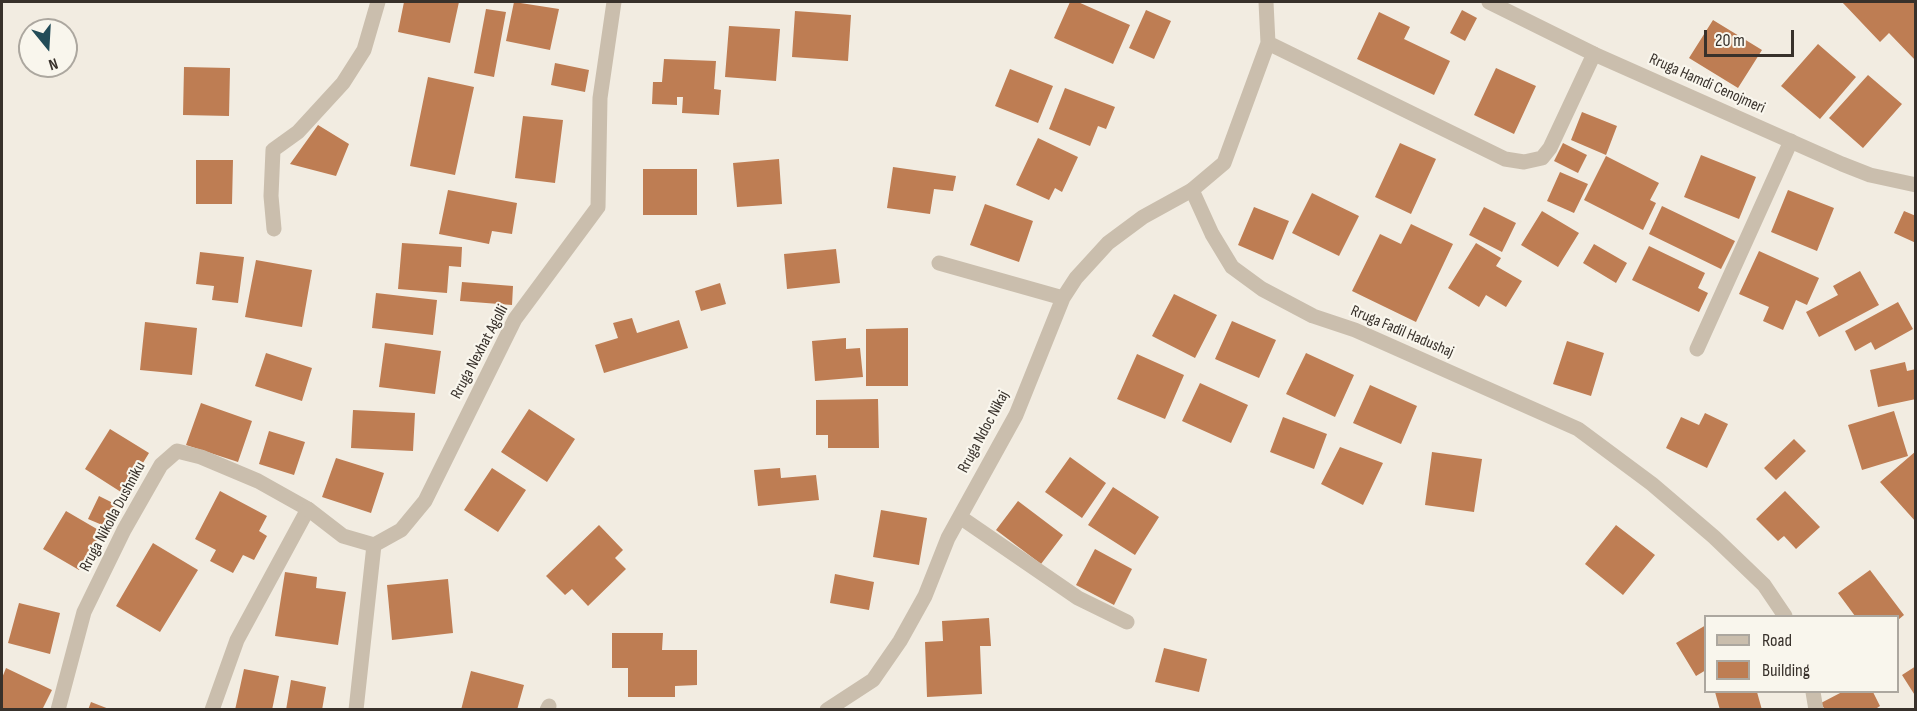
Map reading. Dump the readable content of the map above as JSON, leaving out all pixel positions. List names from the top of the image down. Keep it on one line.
{"streets":{"street":["Rruga Hamdi Cenojmeri","Rruga Fadil Hadushaj","Rruga Nexhat Agolli","Rruga Ndoc Nikaj","Rruga Nikolla Dushniku"]},"crossings":[["Rruga Fadil Hadushaj","Rruga Ndoc Nikaj"]],"legend":["Road","Building"],"scale_bar":"20 m","north":"bottom"}
